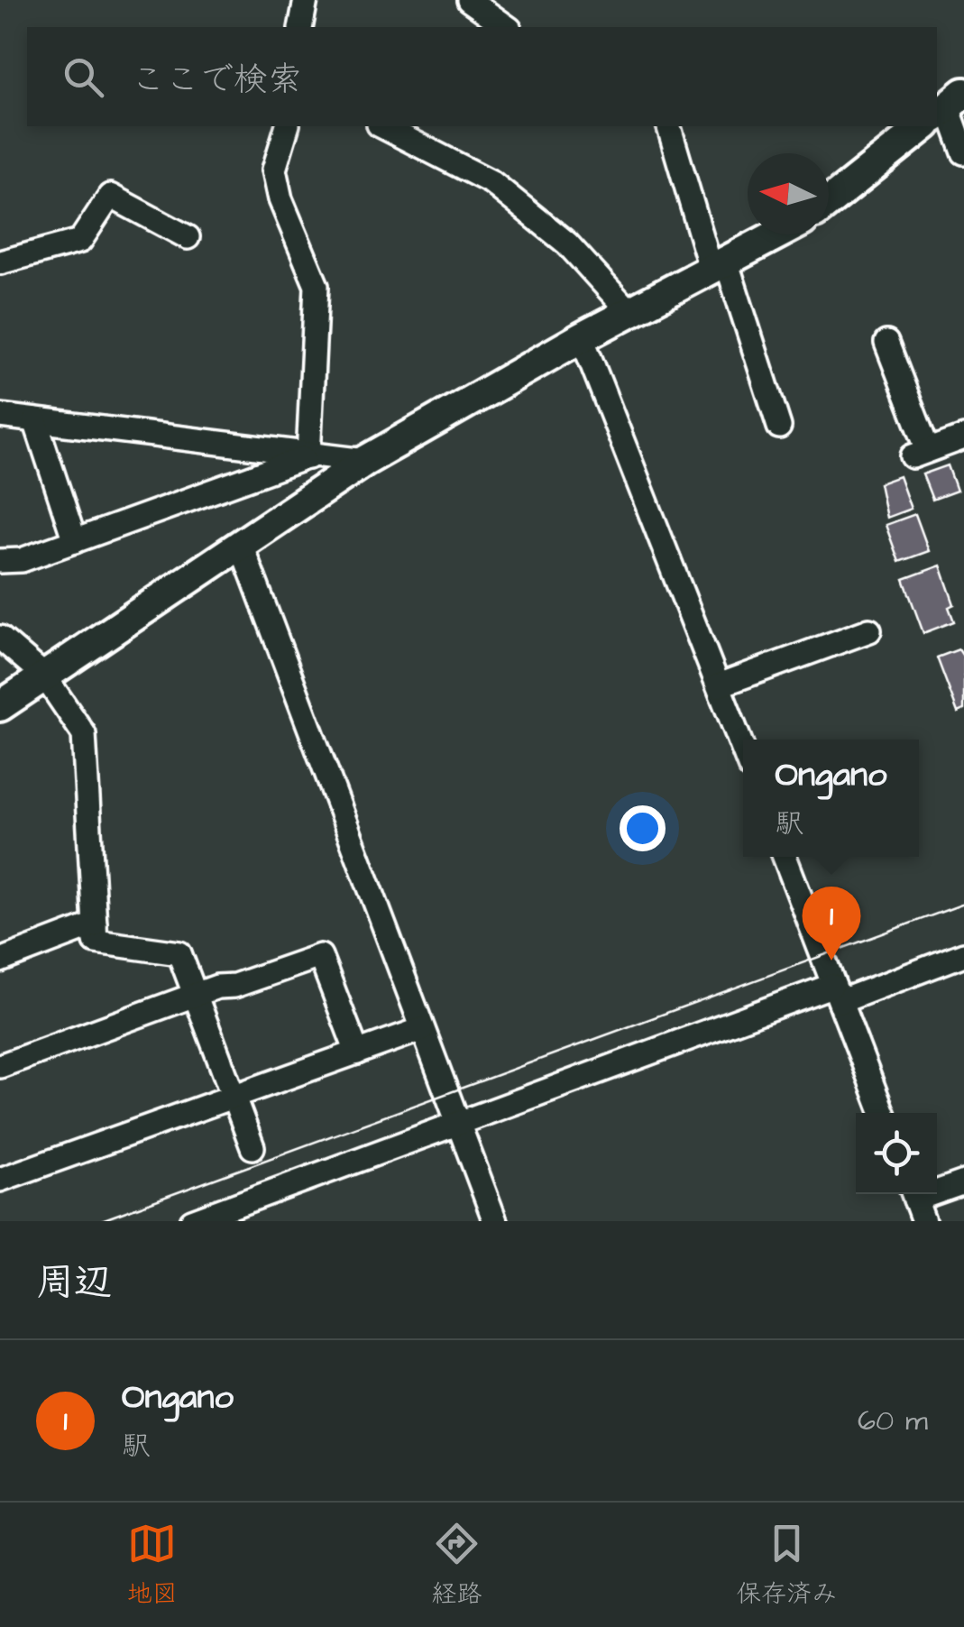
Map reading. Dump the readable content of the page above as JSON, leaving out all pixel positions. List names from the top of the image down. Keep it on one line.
{"north":"left","page":{"search":"ここで検索","popup":["Ongano","駅"],"pins":"1","heading":"周辺","list":[{"mark":"1","name":"Ongano","note":"駅","value":"60 m"}],"nav":["地図","経路","保存済み"]}}
